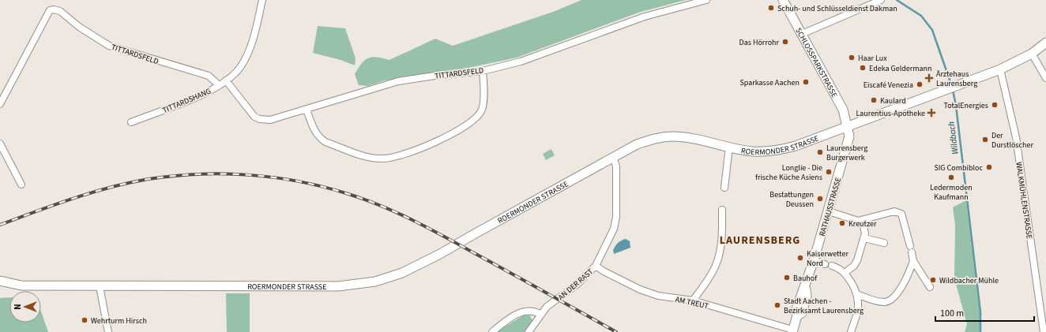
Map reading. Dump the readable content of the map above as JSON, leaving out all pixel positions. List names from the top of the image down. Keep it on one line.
{"streets":{"main road":["SCHLOSSPARKSTRASSE","ROERMONDER STRASSE","RATHAUSSTRASSE"],"street":["TITTARDSFELD","TITTARDSHANG","WALKMÜHLENSTRASSE","AN DER RAST","AM TREUT"]},"crossings":[["TITTARDSFELD","TITTARDSHANG"],["SCHLOSSPARKSTRASSE","ROERMONDER STRASSE"],["SCHLOSSPARKSTRASSE","RATHAUSSTRASSE"],["ROERMONDER STRASSE","WALKMÜHLENSTRASSE"],["ROERMONDER STRASSE","RATHAUSSTRASSE"],["ROERMONDER STRASSE","AN DER RAST"],["RATHAUSSTRASSE","AM TREUT"],["AN DER RAST","AM TREUT"]],"districts":["LAURENSBERG"],"water":["Wildbach"],"places":{"other":["Schuh- und Schlüsseldienst Dakman","Das Hörrohr","Haar Lux","Edeka Geldermann","Sparkasse Aachen","Eiscafé Venezia","Kaulard","TotalEnergies","Der Durstlöscher","Laurensberg Burgerwerk","SIG Combibloc","Longlie - Die frische Küche Asiens","Ledermoden Kaufmann","Bestattungen Deussen","Kreutzer","Kaiserwetter Nord","Bauhof","Wildbacher Mühle","Stadt Aachen - Bezirksamt Laurensberg","Wehrturm Hirsch"],"health":["Ärztehaus Laurensberg","Laurentius-Apotheke"]},"scale_bar":"100 m","north":"left"}
